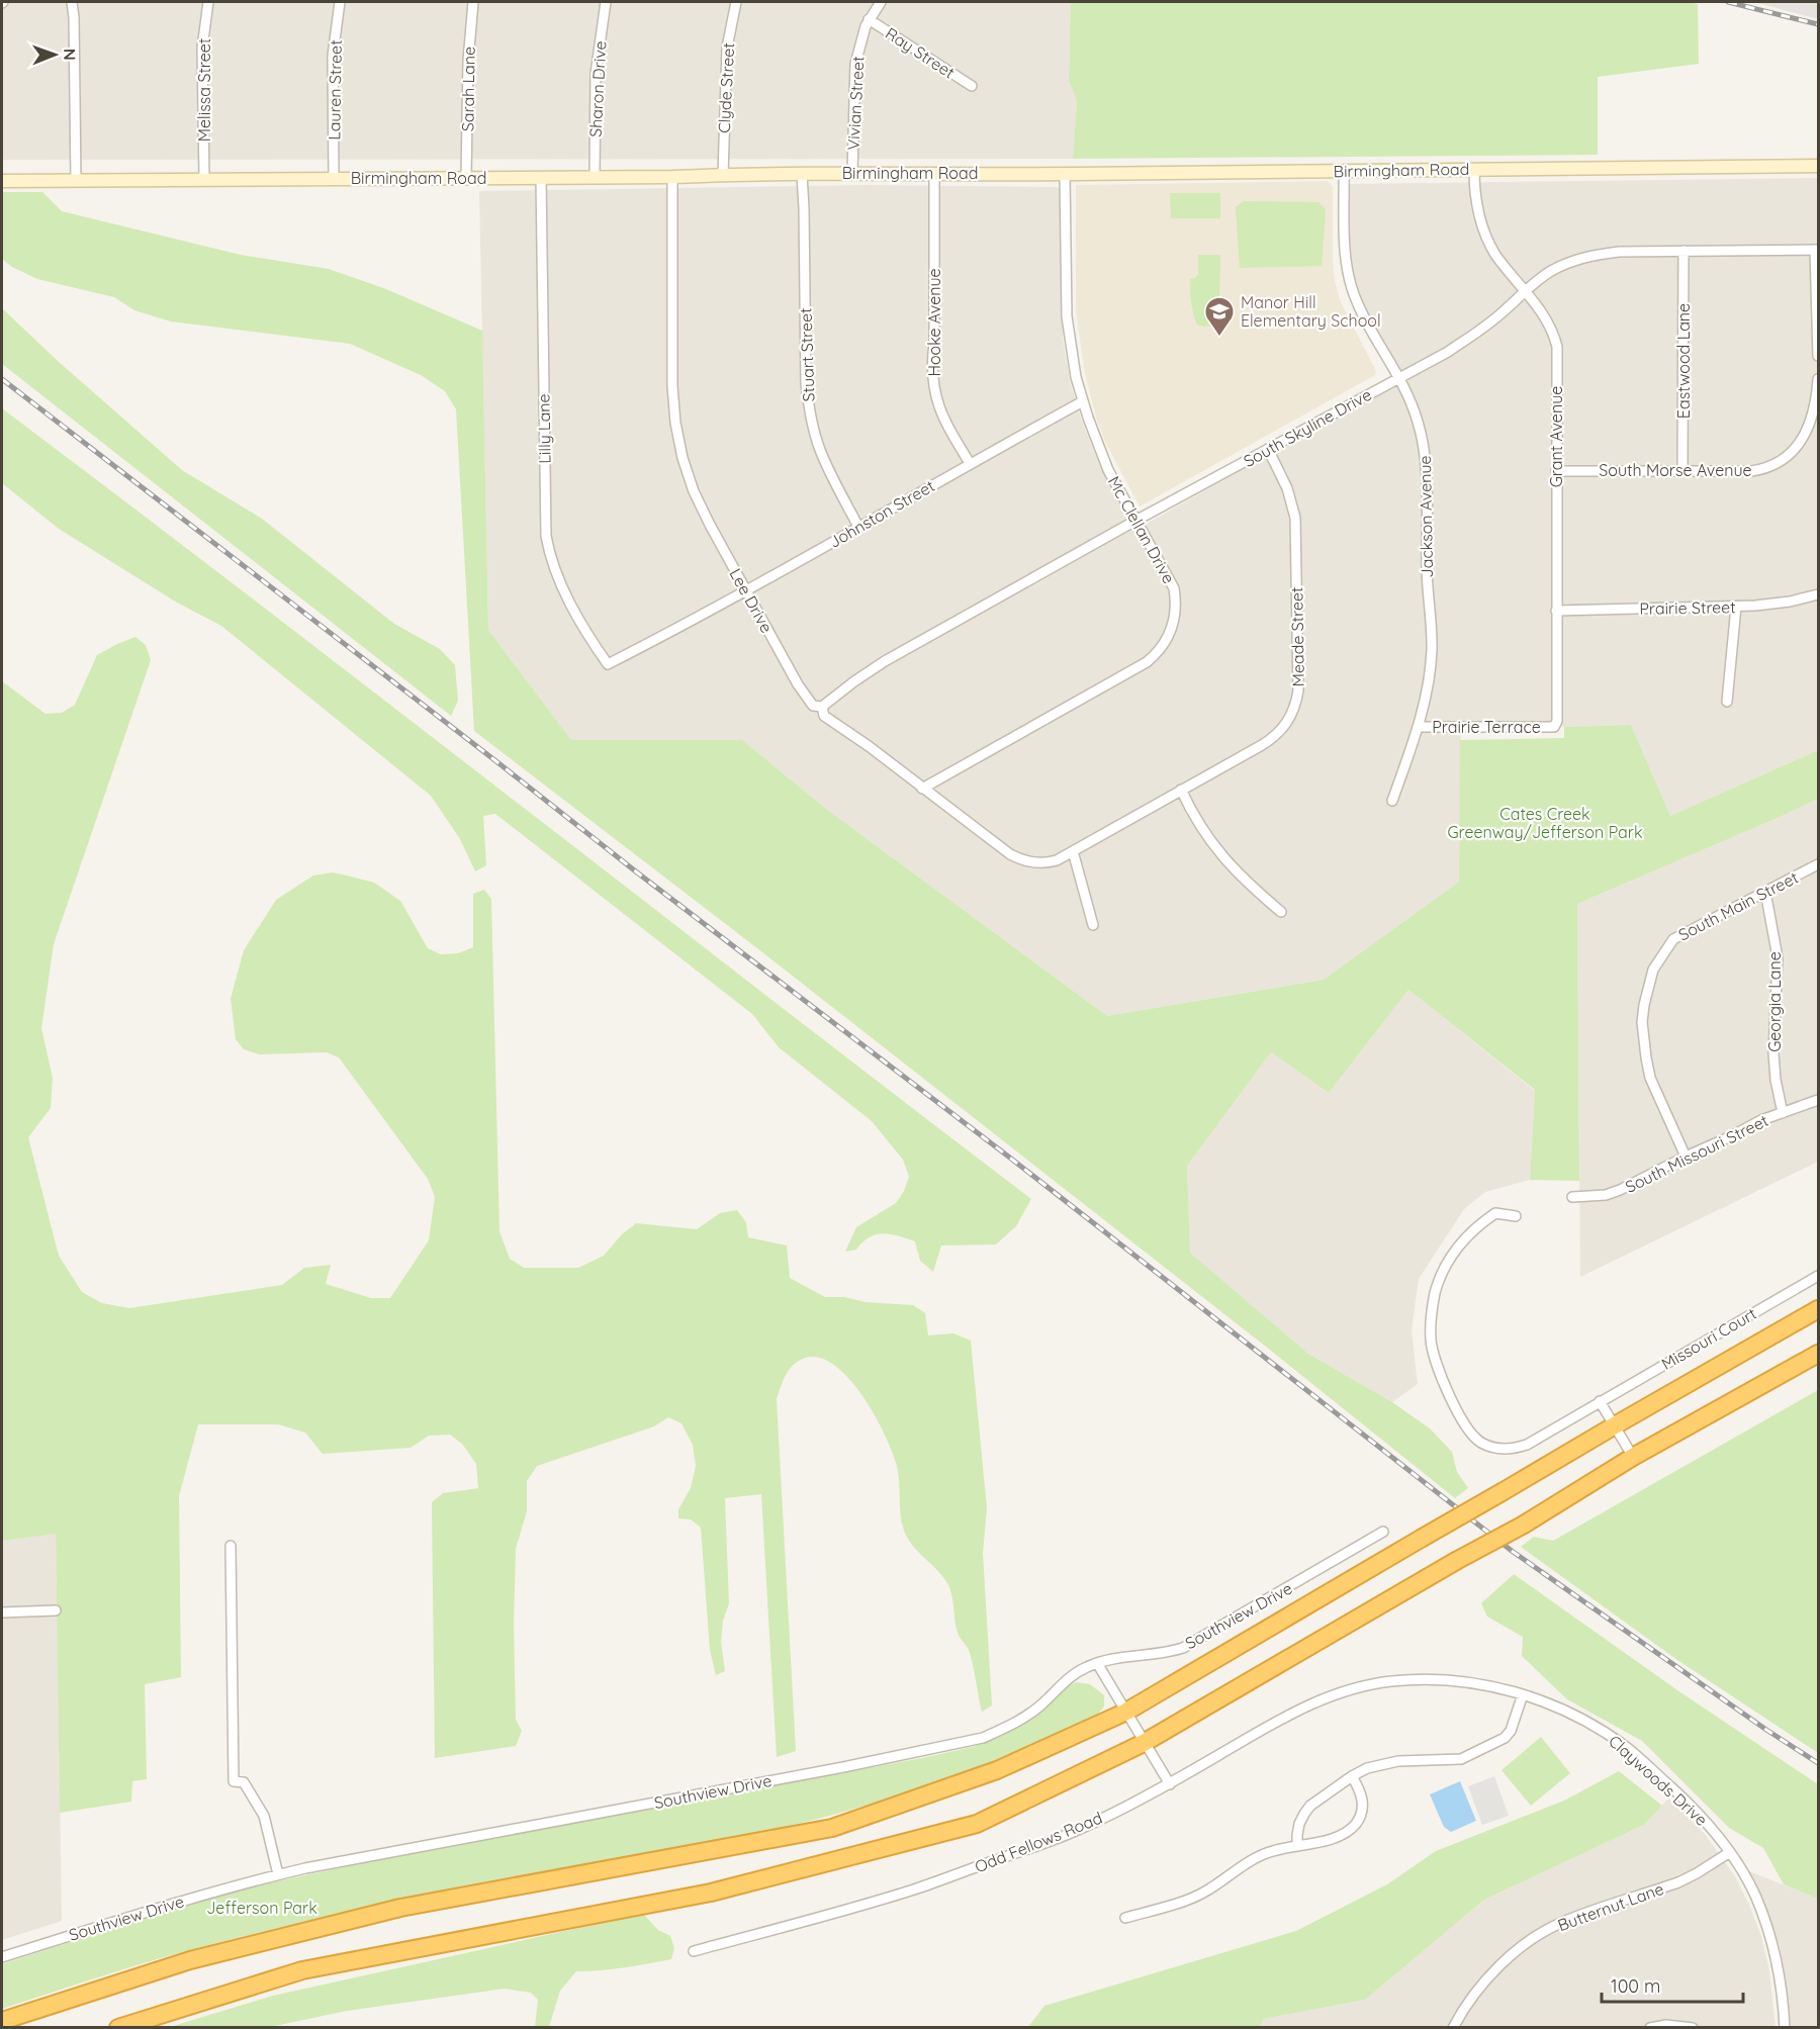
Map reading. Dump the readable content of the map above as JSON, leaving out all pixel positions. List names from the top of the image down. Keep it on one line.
{"streets":{"street":["Ray Street","Clyde Street","Sarah Lane","Sharon Drive","Melissa Street","Lauren Street","Vivian Street","Birmingham Road","Hooke Avenue","Stuart Street","Eastwood Lane","South Skyline Drive","Lilly Lane","Grant Avenue","South Morse Avenue","Johnston Street","Jackson Avenue","Mc Clellan Drive","Lee Drive","Prairie Street","Meade Street","Prairie Terrace","South Main Street","Georgia Lane","South Missouri Street","Missouri Court","Southview Drive","Claywoods Drive","Odd Fellows Road","Butternut Lane"]},"crossings":[["Ray Street","Vivian Street"],["Clyde Street","Birmingham Road"],["Sarah Lane","Birmingham Road"],["Sharon Drive","Birmingham Road"],["Melissa Street","Birmingham Road"],["Lauren Street","Birmingham Road"],["Vivian Street","Birmingham Road"],["Birmingham Road","Hooke Avenue"],["Birmingham Road","Stuart Street"],["Birmingham Road","Lilly Lane"],["Birmingham Road","Grant Avenue"],["Birmingham Road","Jackson Avenue"],["Birmingham Road","Mc Clellan Drive"],["Birmingham Road","Lee Drive"],["Hooke Avenue","Johnston Street"],["Stuart Street","Johnston Street"],["Eastwood Lane","South Skyline Drive"],["Eastwood Lane","South Morse Avenue"],["South Skyline Drive","Grant Avenue"],["South Skyline Drive","Jackson Avenue"],["South Skyline Drive","Mc Clellan Drive"],["South Skyline Drive","Lee Drive"],["South Skyline Drive","Meade Street"],["Lilly Lane","Johnston Street"],["Grant Avenue","South Morse Avenue"],["Grant Avenue","Prairie Street"],["Grant Avenue","Prairie Terrace"],["Johnston Street","Mc Clellan Drive"],["Johnston Street","Lee Drive"],["Jackson Avenue","Prairie Terrace"],["Mc Clellan Drive","Lee Drive"],["Lee Drive","Meade Street"],["South Main Street","Georgia Lane"],["South Main Street","South Missouri Street"],["Georgia Lane","South Missouri Street"],["Claywoods Drive","Odd Fellows Road"],["Claywoods Drive","Butternut Lane"]],"parks":["Cates Creek Greenway/Jefferson Park","Jefferson Park"],"places":{"school or university":["Manor Hill Elementary School"]},"scale_bar":"100 m","north":"right"}
